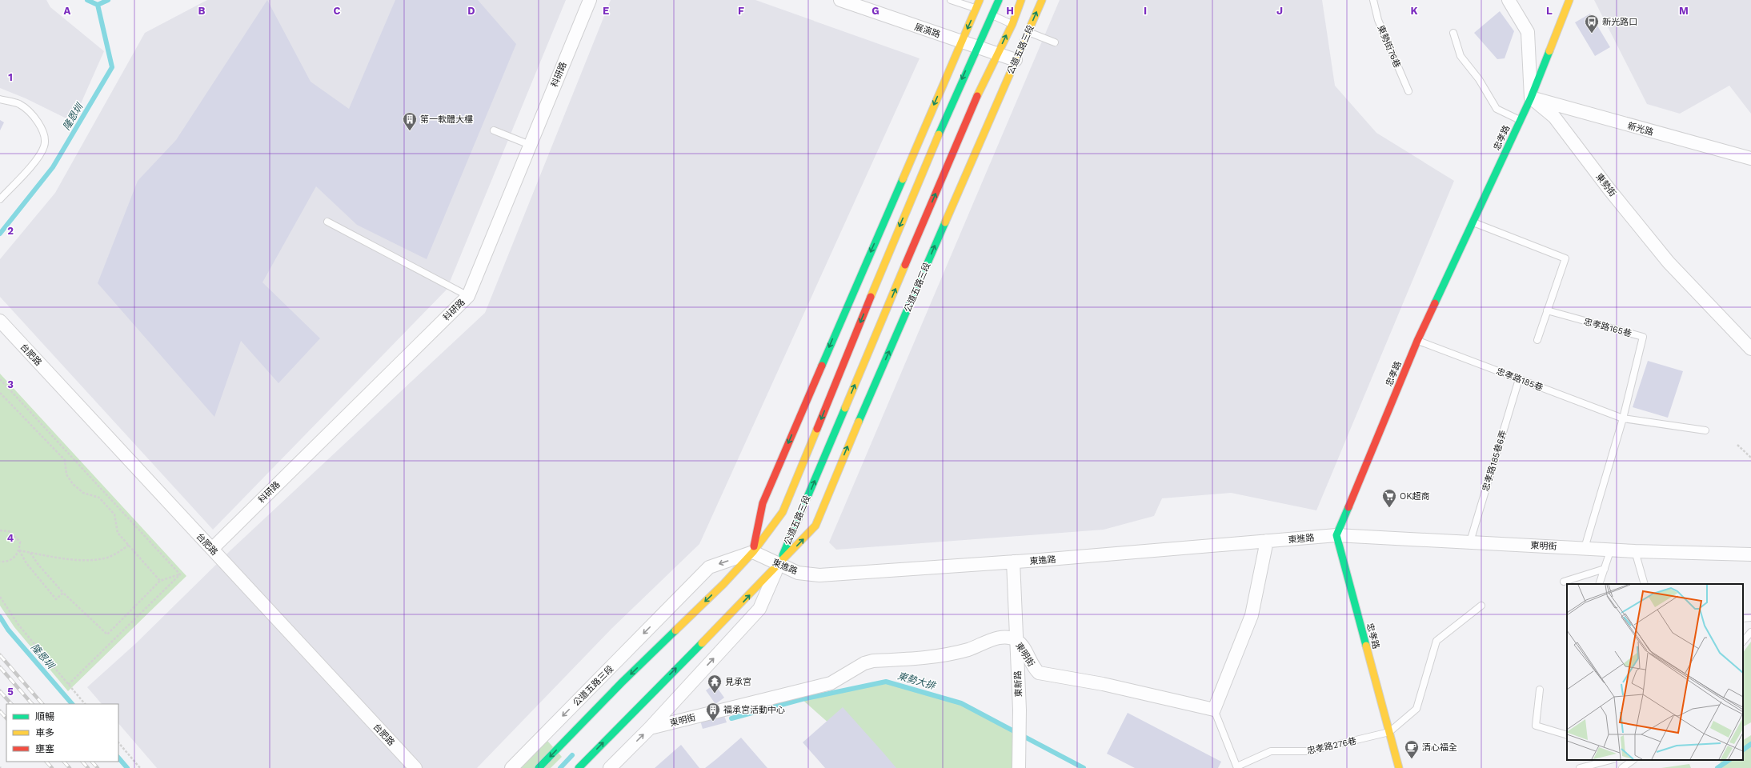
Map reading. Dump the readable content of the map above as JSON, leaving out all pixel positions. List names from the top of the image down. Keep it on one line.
{"streets":{"street":["展演路","公道五路三段","科研路","新光路","忠孝路","東勢街","台肥路","東進路","東明街","東新路"],"lane":["東勢街76巷","忠孝路165巷","忠孝路185巷","忠孝路185巷6弄","忠孝路276巷"]},"crossings":[["展演路","公道五路三段"],["公道五路三段","東進路"],["公道五路三段","東明街"],["科研路","台肥路"],["新光路","忠孝路"],["新光路","東勢街"],["忠孝路","東勢街"],["忠孝路","忠孝路185巷"],["忠孝路","東進路"],["忠孝路","東明街"],["忠孝路","忠孝路276巷"],["忠孝路165巷","忠孝路185巷"],["忠孝路185巷","忠孝路185巷6弄"],["忠孝路185巷6弄","東明街"],["東進路","東明街"],["東進路","東新路"],["東明街","東新路"]],"water":["隆恩圳","東勢大排"],"places":{"bus stop":["新光路口"],"building":["第一軟體大樓","福承宮活動中心"],"supermarket":["OK超商"],"temple":["見承宮"],"cafe":["清心福全"]},"legend":["順暢","車多","壅塞"],"grid":{"columns":["A","B","C","D","E","F","G","H","I","J","K","L","M"],"rows":["1","2","3","4","5"]}}
